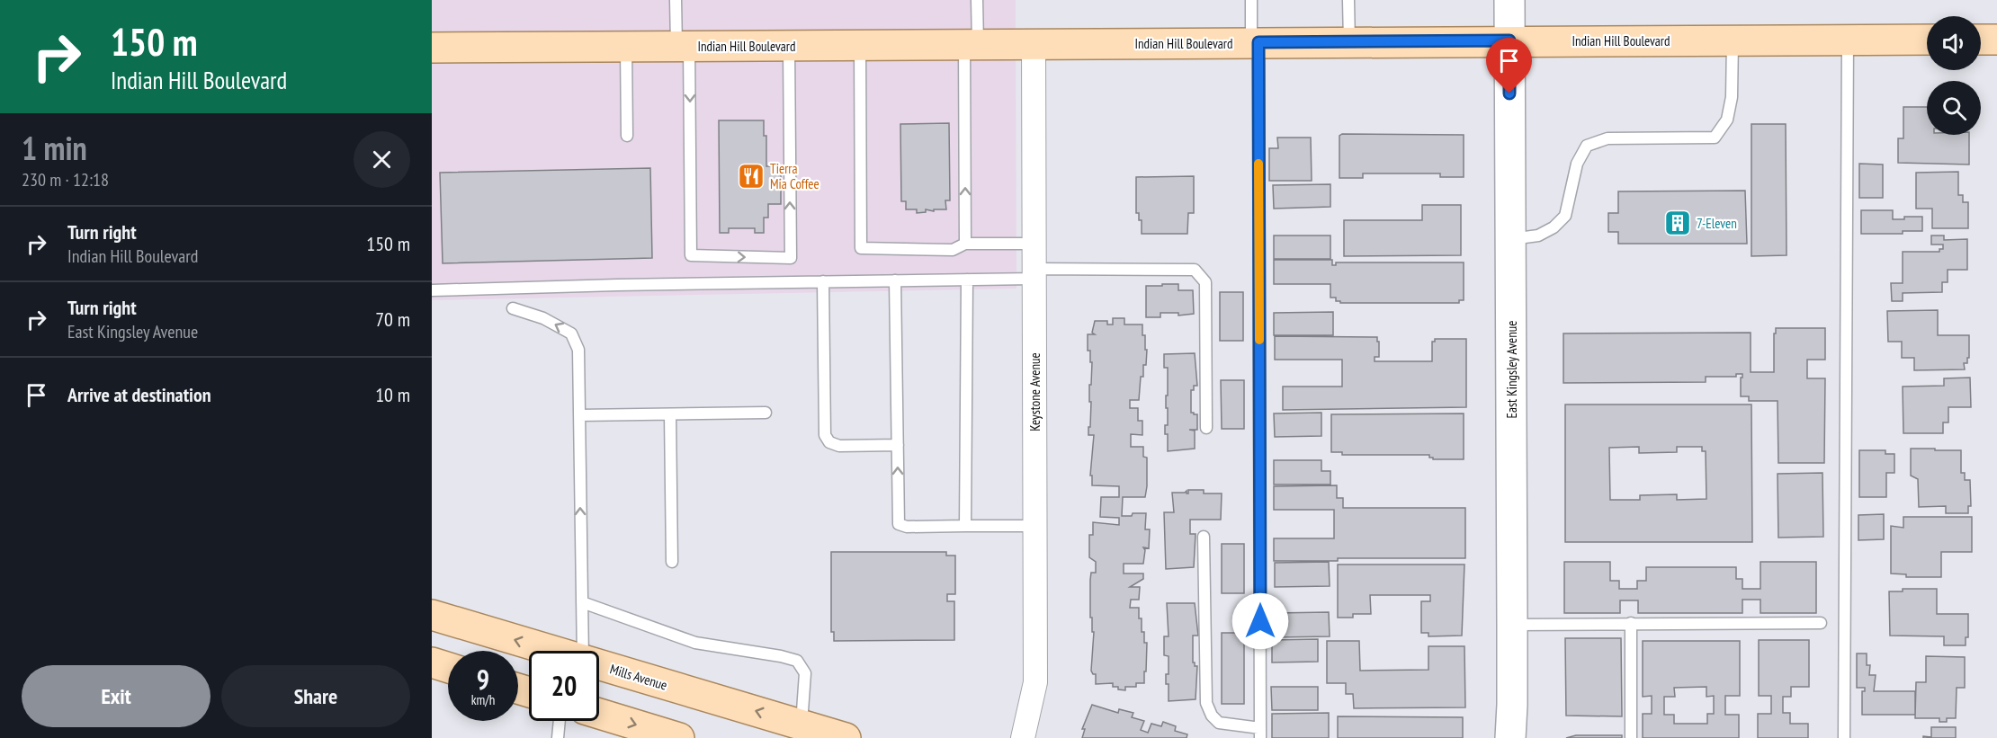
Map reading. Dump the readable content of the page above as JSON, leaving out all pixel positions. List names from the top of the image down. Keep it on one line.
{"streets":{"main road":["Indian Hill Boulevard","Mills Avenue"],"street":["East Kingsley Avenue","Keystone Avenue"]},"crossings":[["Indian Hill Boulevard","East Kingsley Avenue"],["Indian Hill Boulevard","Keystone Avenue"]],"one_way":["Mills Avenue"],"places":{"restaurant":["Tierra Mia Coffee"],"building":["7-Eleven"]},"page":{"turn":["150 m","Indian Hill Boulevard"],"heading":["1 min","230 m · 12:18"],"list":[{"name":"Turn right","note":"Indian Hill Boulevard","value":"150 m"},{"name":"Turn right","note":"East Kingsley Avenue","value":"70 m"},{"name":"Arrive at destination","value":"10 m"}],"speed":"9 km/h","limit":"20","buttons":["Exit","Share"]}}
